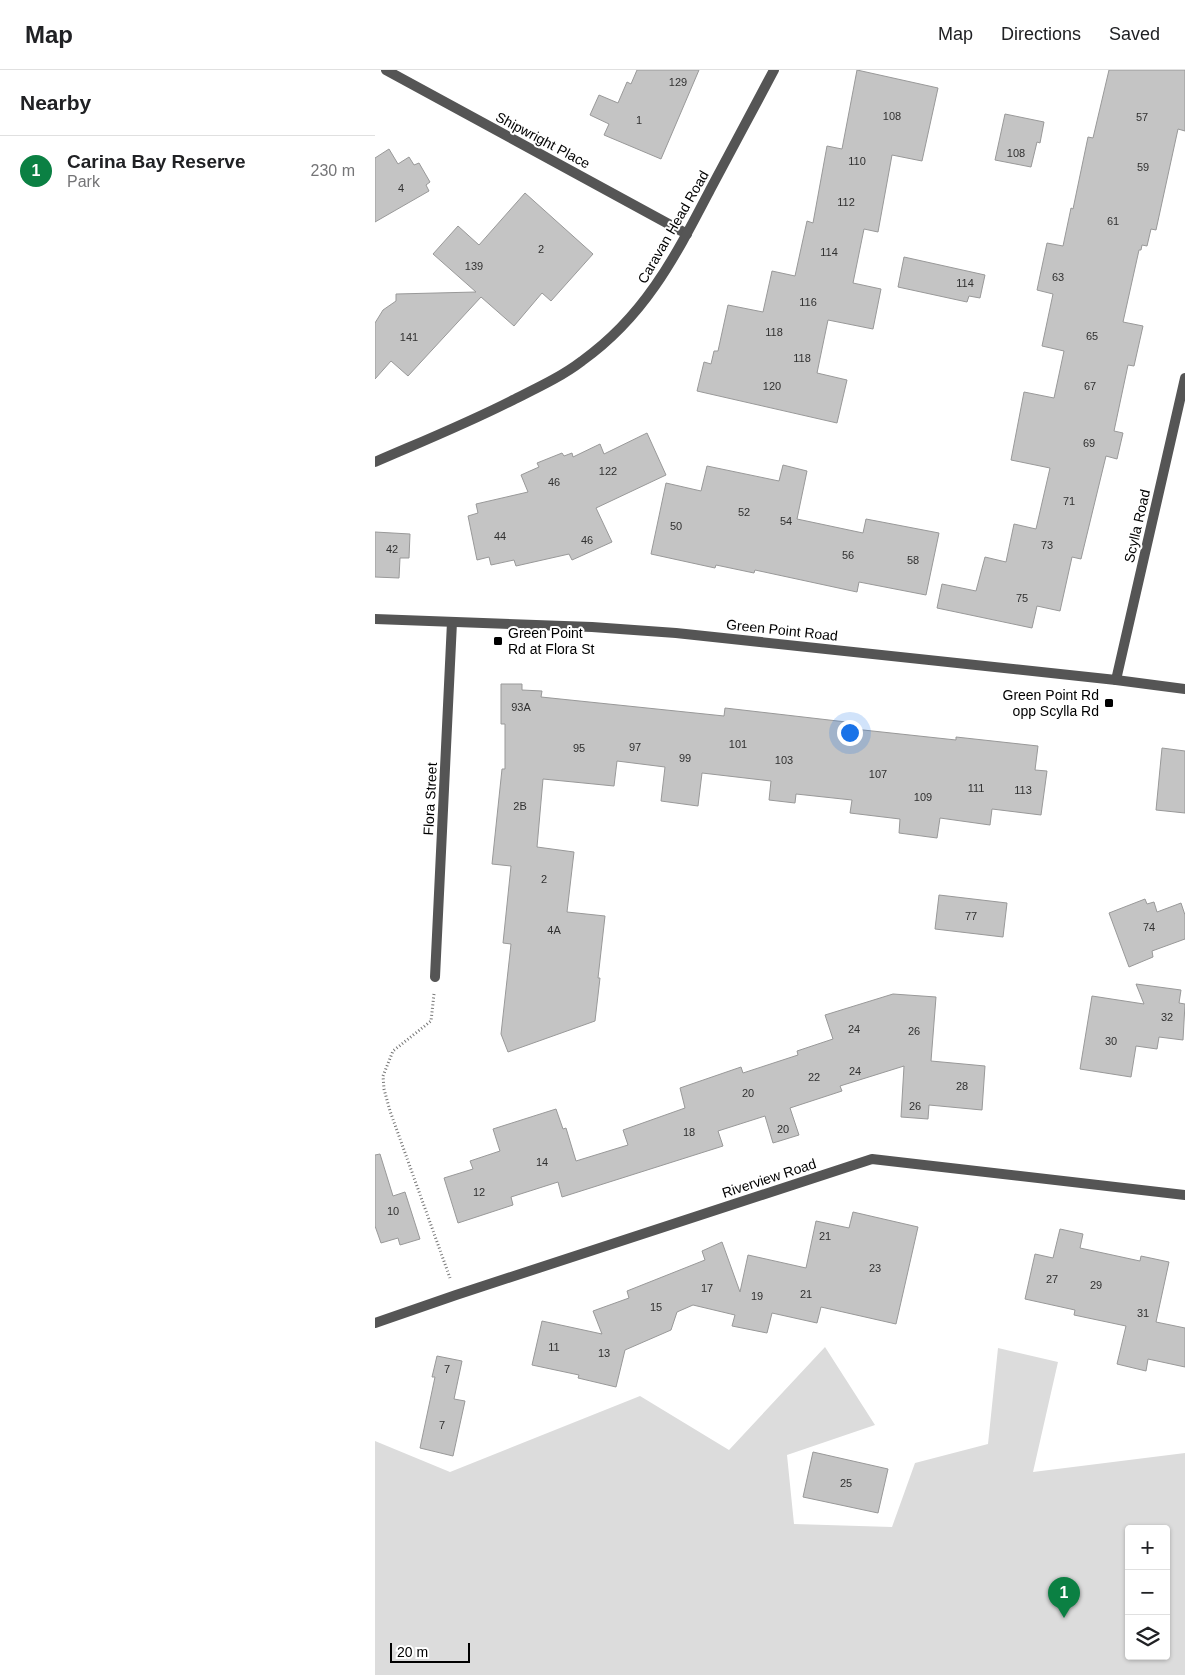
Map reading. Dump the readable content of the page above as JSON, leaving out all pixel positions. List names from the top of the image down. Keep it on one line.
{"streets":{"street":["Shipwright Place","Caravan Head Road","Scylla Road","Green Point Road","Flora Street","Riverview Road"]},"crossings":[["Shipwright Place","Caravan Head Road"],["Scylla Road","Green Point Road"],["Green Point Road","Flora Street"]],"places":{"transit":["Green Point Rd at Flora St","Green Point Rd opp Scylla Rd"]},"house_numbers":["129","108","57","1","108","110","59","4","112","61","2","114","139","63","114","116","118","65","141","118","120","67","69","122","46","71","52","54","50","44","46","73","42","56","58","75","93A","101","97","95","99","103","107","111","113","109","2B","2","77","74","4A","32","24","26","30","24","22","28","20","26","20","18","14","12","10","21","23","27","29","17","21","19","15","31","11","13","7","7","25"],"scale_bar":"20 m","page":{"header":"Map","nav":["Map","Directions","Saved"],"heading":"Nearby","list":[{"mark":"1","name":"Carina Bay Reserve","note":"Park","value":"230 m"}],"map_buttons":["+","−"],"pins":"1","scale":"20 m"}}
